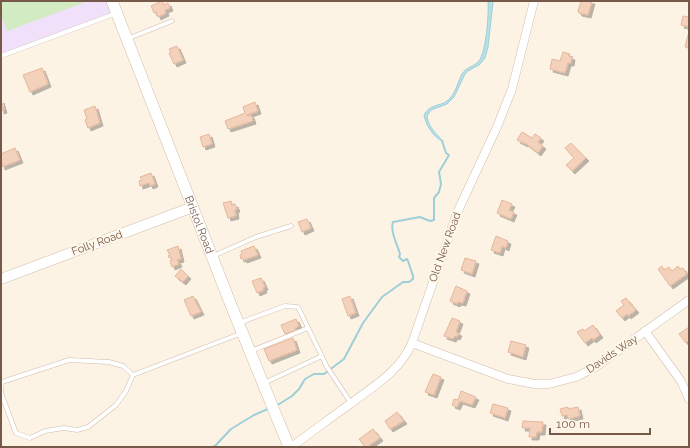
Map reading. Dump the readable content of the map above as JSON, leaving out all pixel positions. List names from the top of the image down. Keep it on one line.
{"streets":{"main road":["Bristol Road"],"street":["Folly Road","Old New Road","Davids Way"]},"crossings":[["Bristol Road","Folly Road"],["Bristol Road","Old New Road"],["Old New Road","Davids Way"]],"scale_bar":"100 m"}
